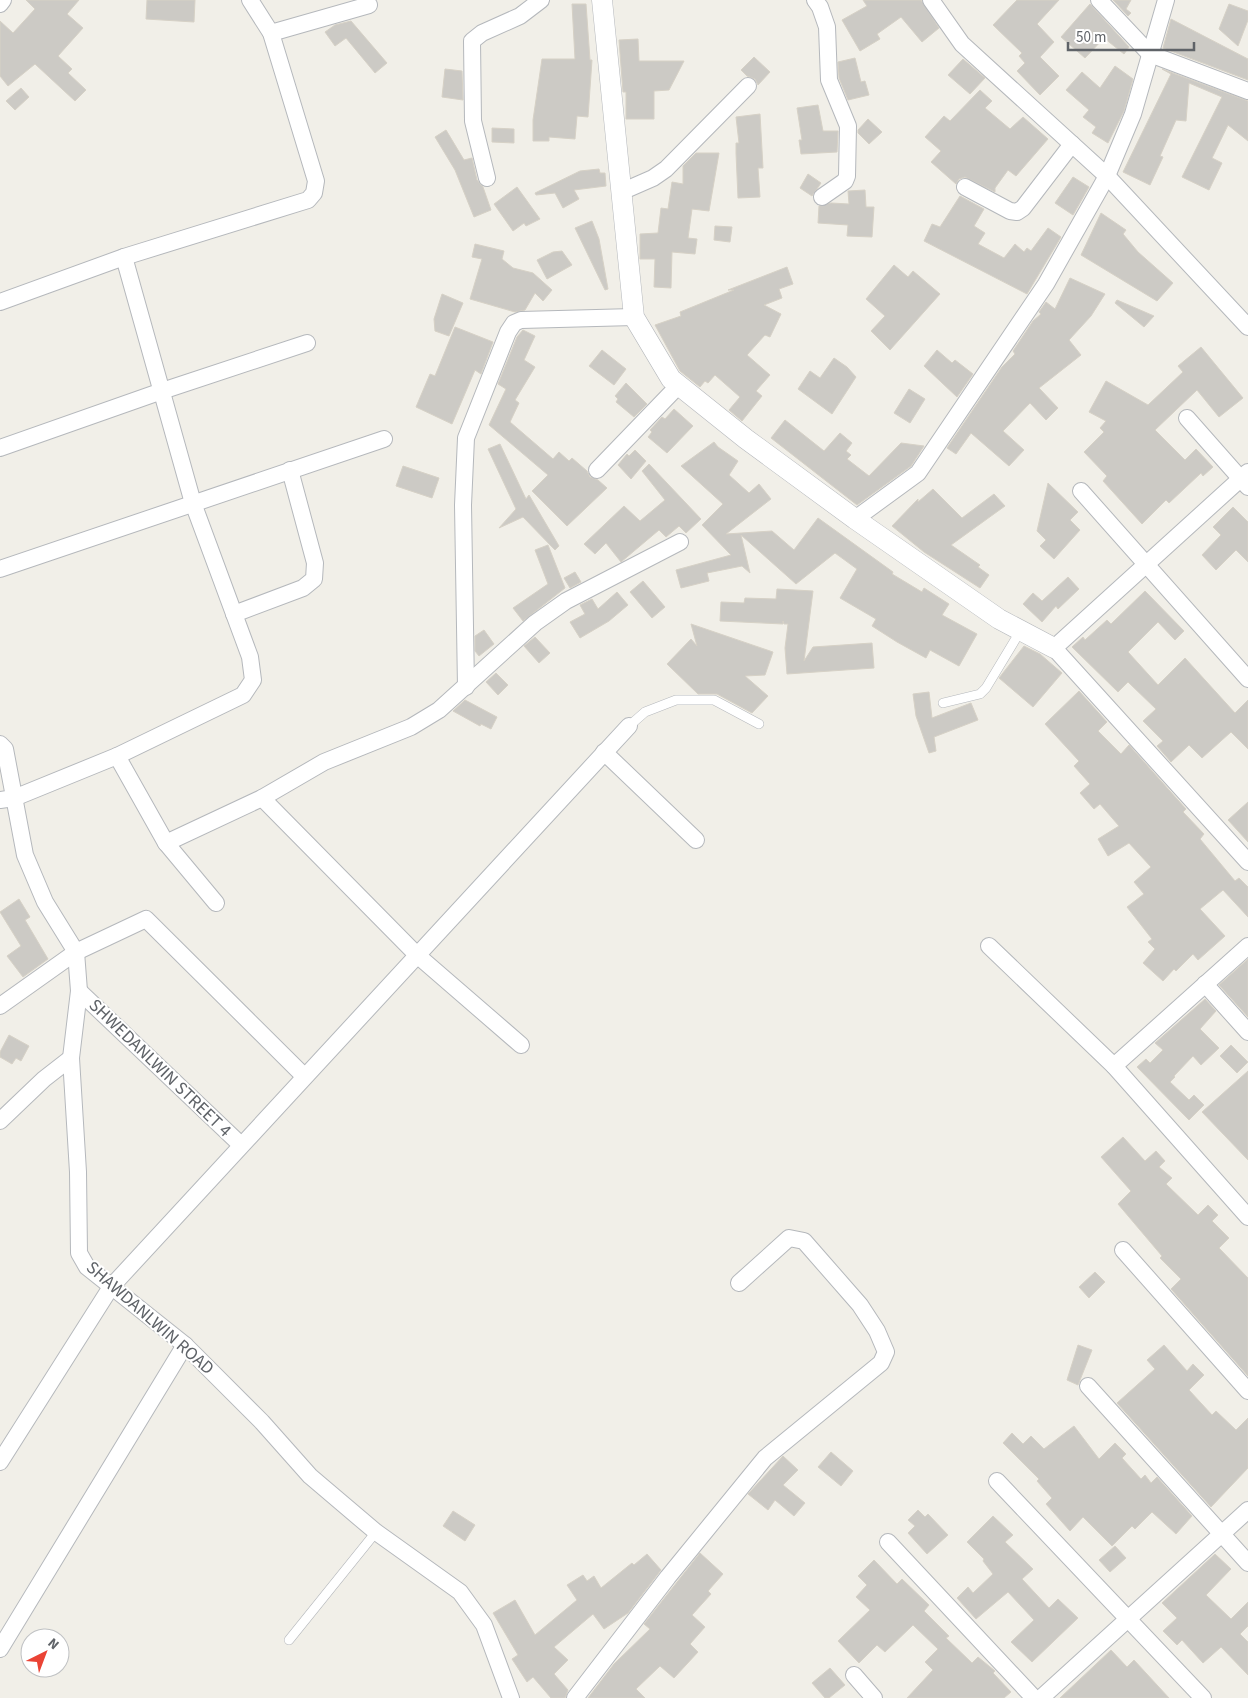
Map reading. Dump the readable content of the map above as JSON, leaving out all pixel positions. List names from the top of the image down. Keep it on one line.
{"streets":{"street":["SHWEDANLWIN STREET 4","SHAWDANLWIN ROAD"]},"crossings":[["SHWEDANLWIN STREET 4","SHAWDANLWIN ROAD"]],"scale_bar":"50 m","north":"top right"}
